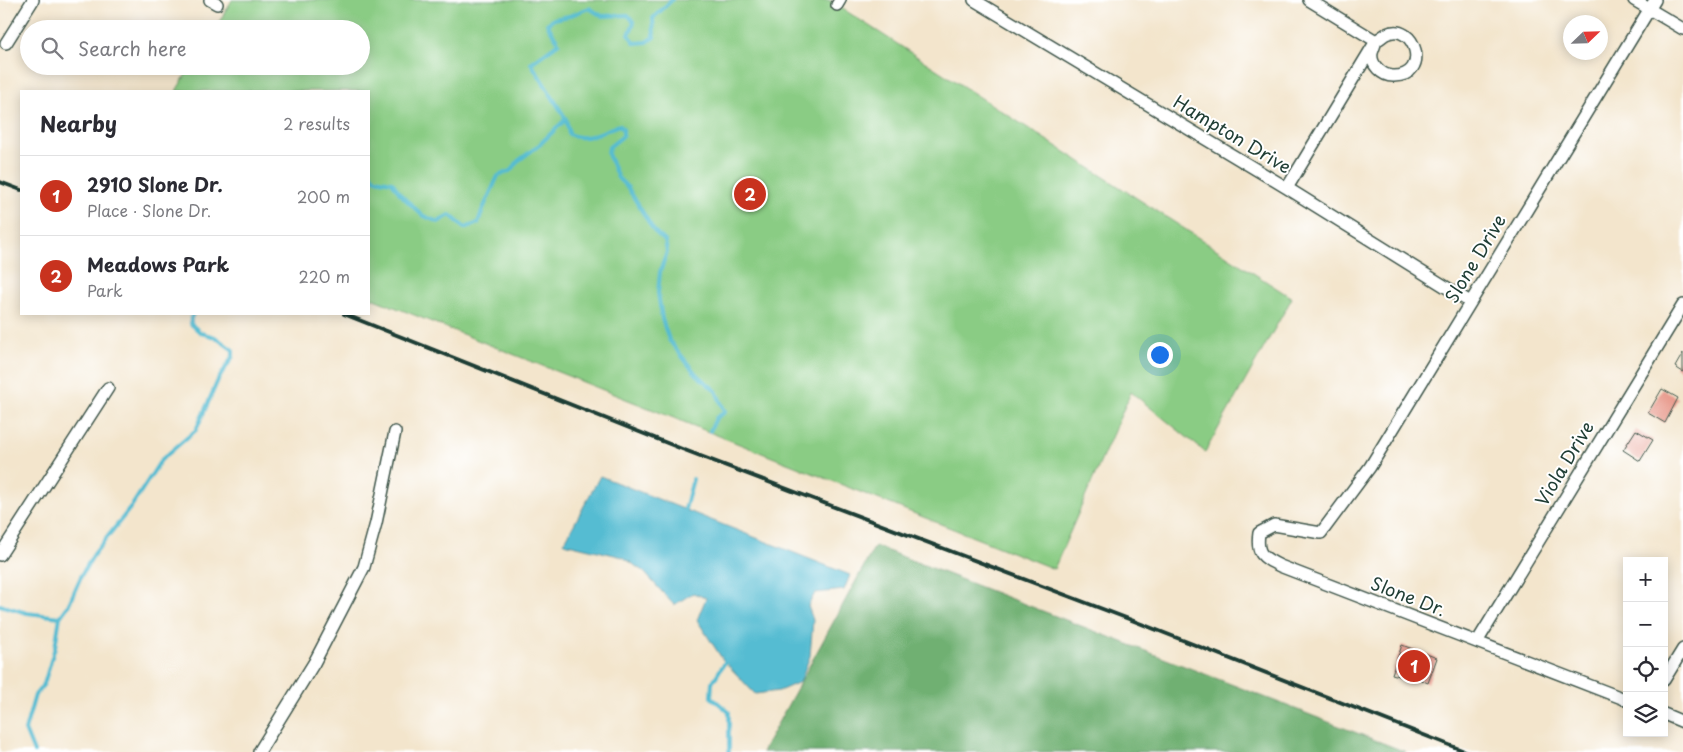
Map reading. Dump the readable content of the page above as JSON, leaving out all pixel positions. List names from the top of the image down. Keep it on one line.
{"streets":{"street":["Hampton Drive","Slone Drive","Viola Drive","Slone Dr."]},"crossings":[["Hampton Drive","Slone Drive"],["Slone Drive","Slone Dr."],["Viola Drive","Slone Dr."]],"north":"top right","page":{"search":"Search here","heading":["Nearby","2 results"],"list":[{"mark":"1","name":"2910 Slone Dr.","note":"Place · Slone Dr.","value":"200 m"},{"mark":"2","name":"Meadows Park","note":"Park","value":"220 m"}],"pins":["2","1"],"map_buttons":["+","−"]}}
